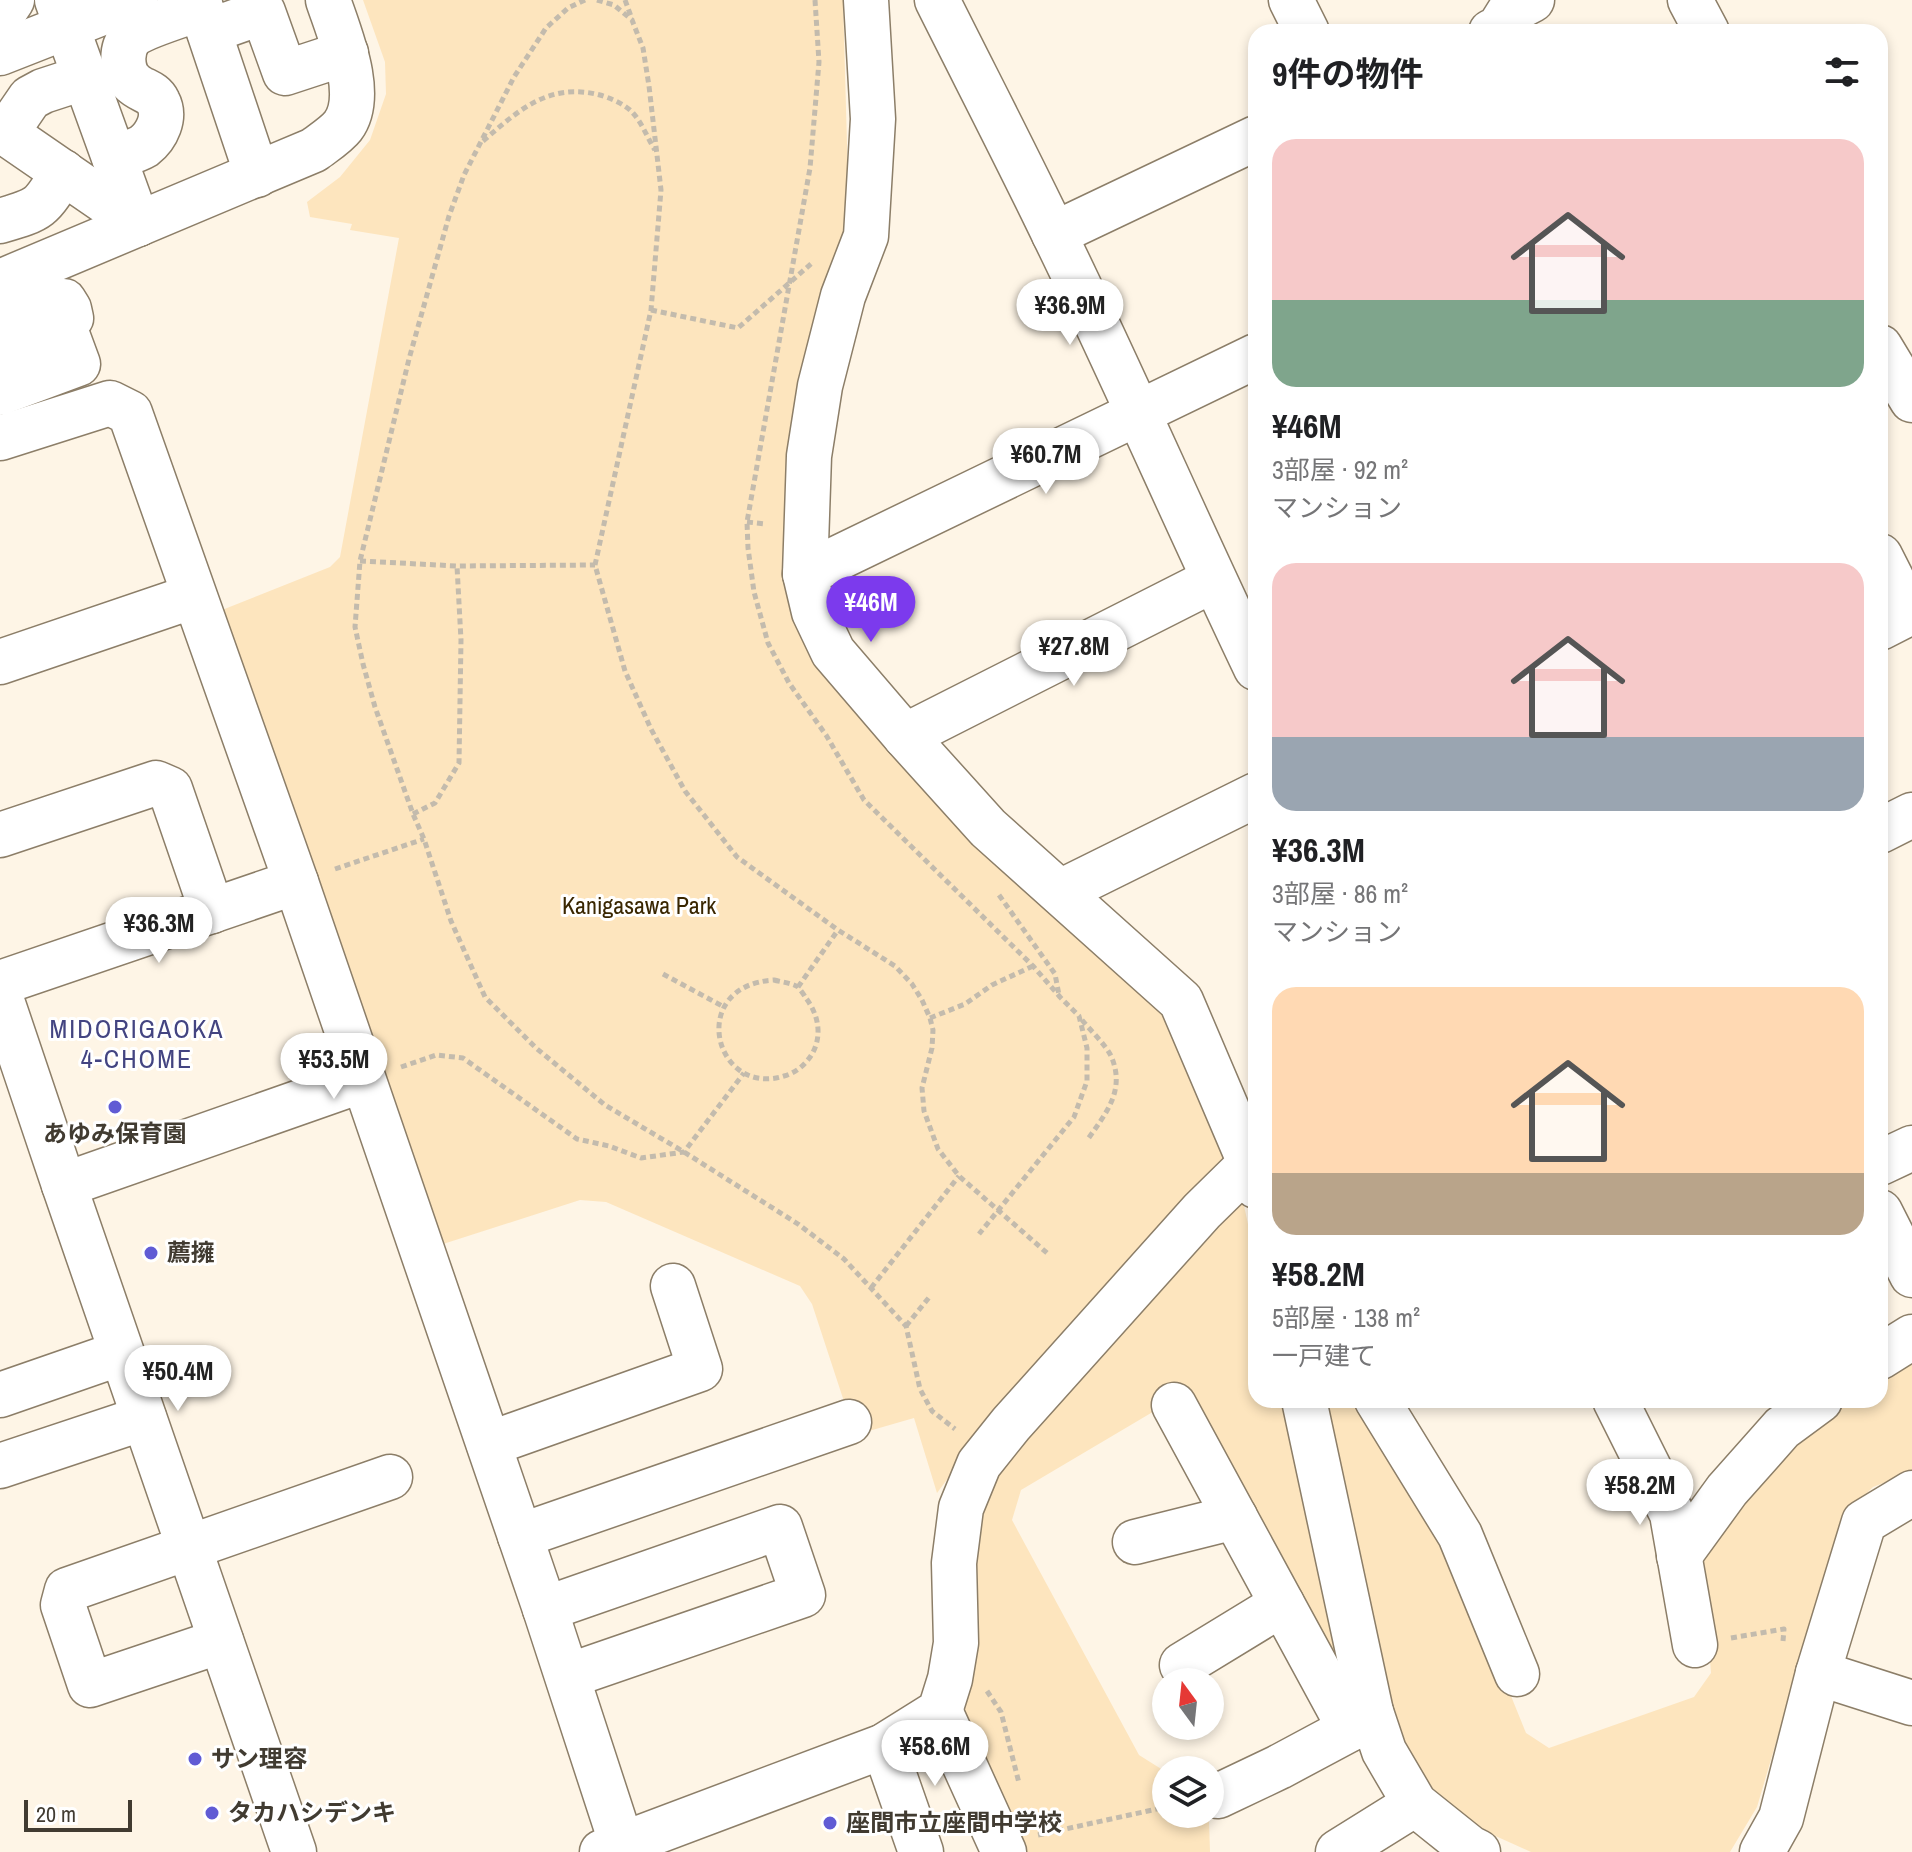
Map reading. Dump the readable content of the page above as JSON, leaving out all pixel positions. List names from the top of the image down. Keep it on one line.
{"districts":["MIDORIGAOKA 4-CHOME"],"parks":["Kanigasawa Park"],"places":["あゆみ保育園","薦擁","サン理容","タカハシデンキ","座間市立座間中学校"],"scale_bar":"20 m","north":"top","page":{"heading":"9件の物件","list":[{"name":"¥46M","note":"3部屋 · 92 m² · マンション"},{"name":"¥36.3M","note":"3部屋 · 86 m² · マンション"},{"name":"¥58.2M","note":"5部屋 · 138 m² · 一戸建て"}],"price":["¥36.9M","¥60.7M","¥46M","¥27.8M","¥36.3M","¥53.5M","¥50.4M","¥58.2M","¥58.6M"],"scale":"20 m"}}
